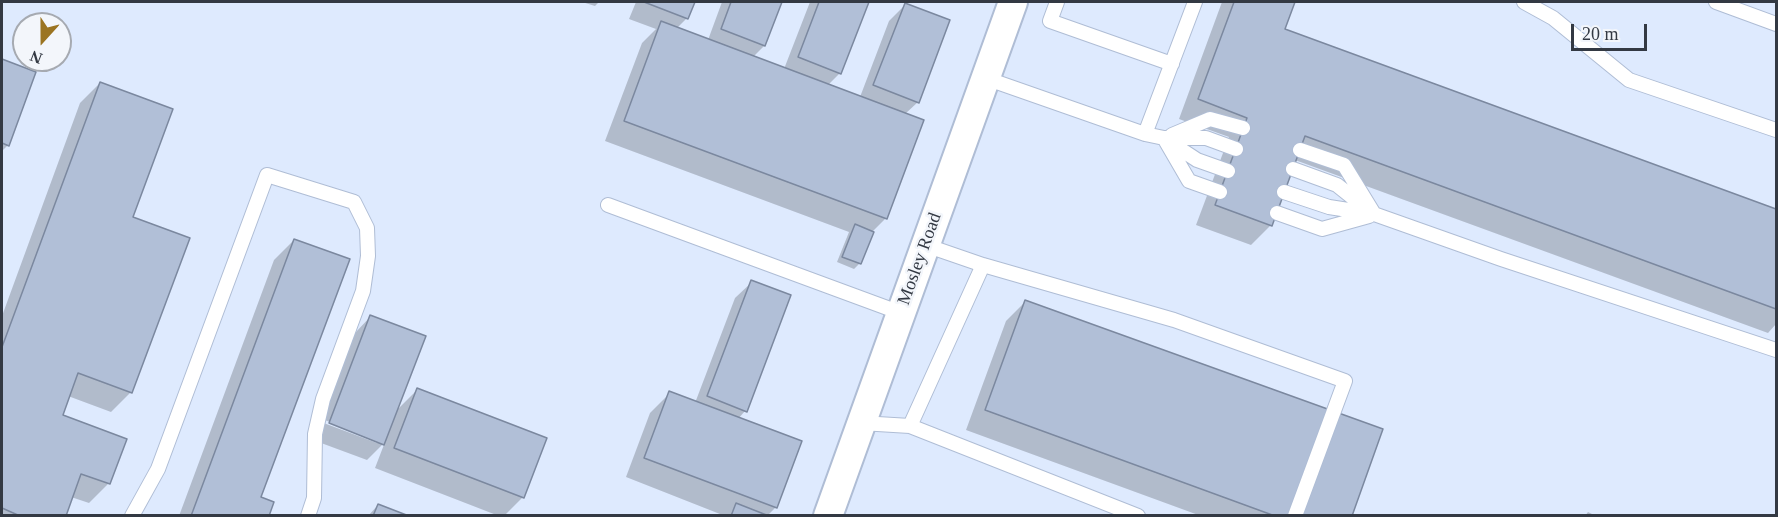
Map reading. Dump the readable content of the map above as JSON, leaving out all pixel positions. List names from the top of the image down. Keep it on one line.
{"streets":{"street":["Mosley Road"]},"scale_bar":"20 m","north":"bottom"}
